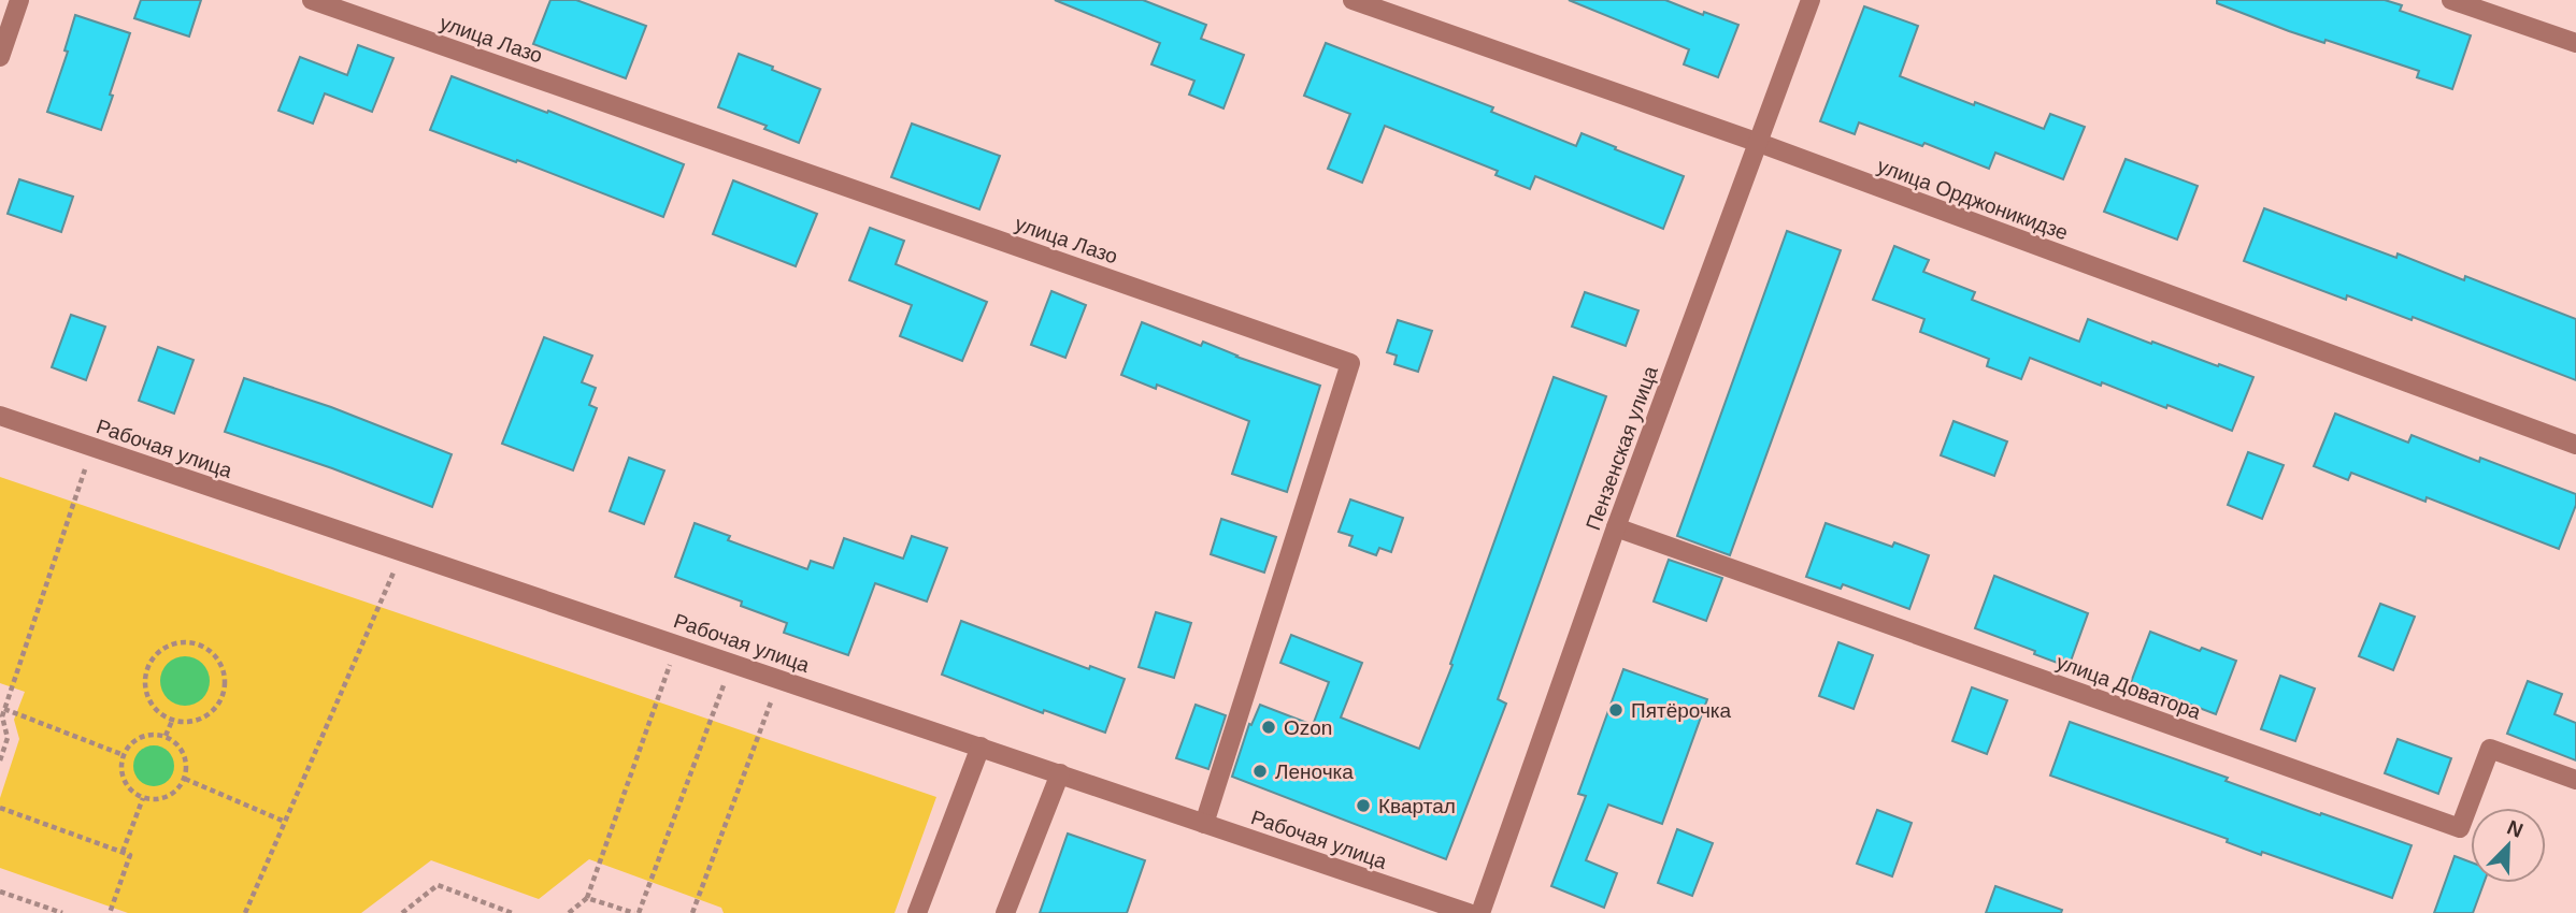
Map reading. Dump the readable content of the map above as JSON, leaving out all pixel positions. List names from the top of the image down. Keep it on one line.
{"streets":{"street":["улица Лазо","улица Орджоникидзе","Рабочая улица","Пензенская улица","улица Доватора"]},"crossings":[["улица Лазо","Рабочая улица"],["улица Орджоникидзе","Пензенская улица"],["Пензенская улица","улица Доватора"]],"places":["Пятёрочка","Ozon","Леночка","Квартал"],"north":"top right"}
